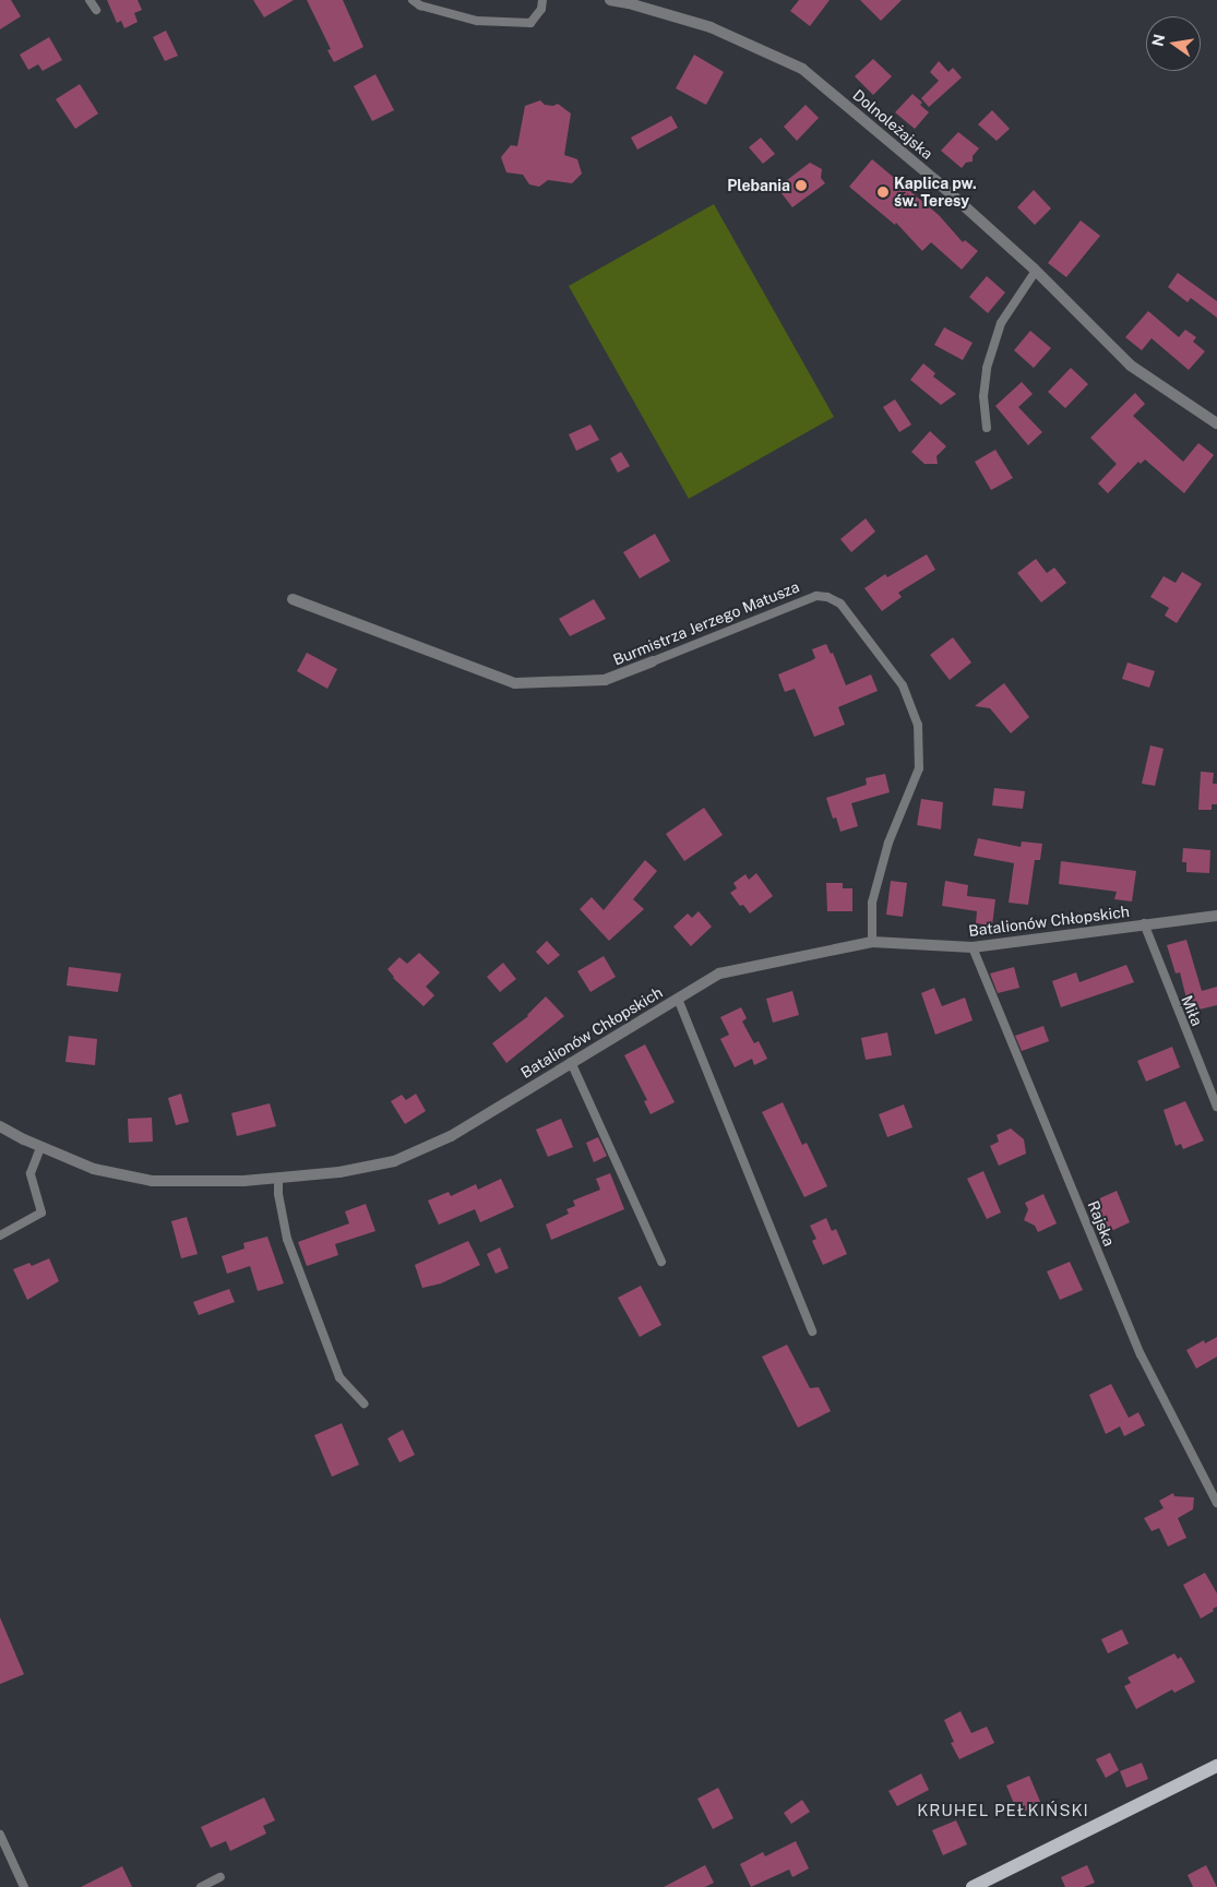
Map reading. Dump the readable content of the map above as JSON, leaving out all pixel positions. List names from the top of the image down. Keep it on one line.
{"streets":{"street":["Dolnoleżajska","Burmistrza Jerzego Matusza","Batalionów Chłopskich"],"lane":["Miła","Rajska"]},"crossings":[["Burmistrza Jerzego Matusza","Batalionów Chłopskich"],["Batalionów Chłopskich","Miła"],["Batalionów Chłopskich","Rajska"]],"districts":["KRUHEL PEŁKIŃSKI"],"places":["Plebania","Kaplica pw. św. Teresy"],"north":"left"}
